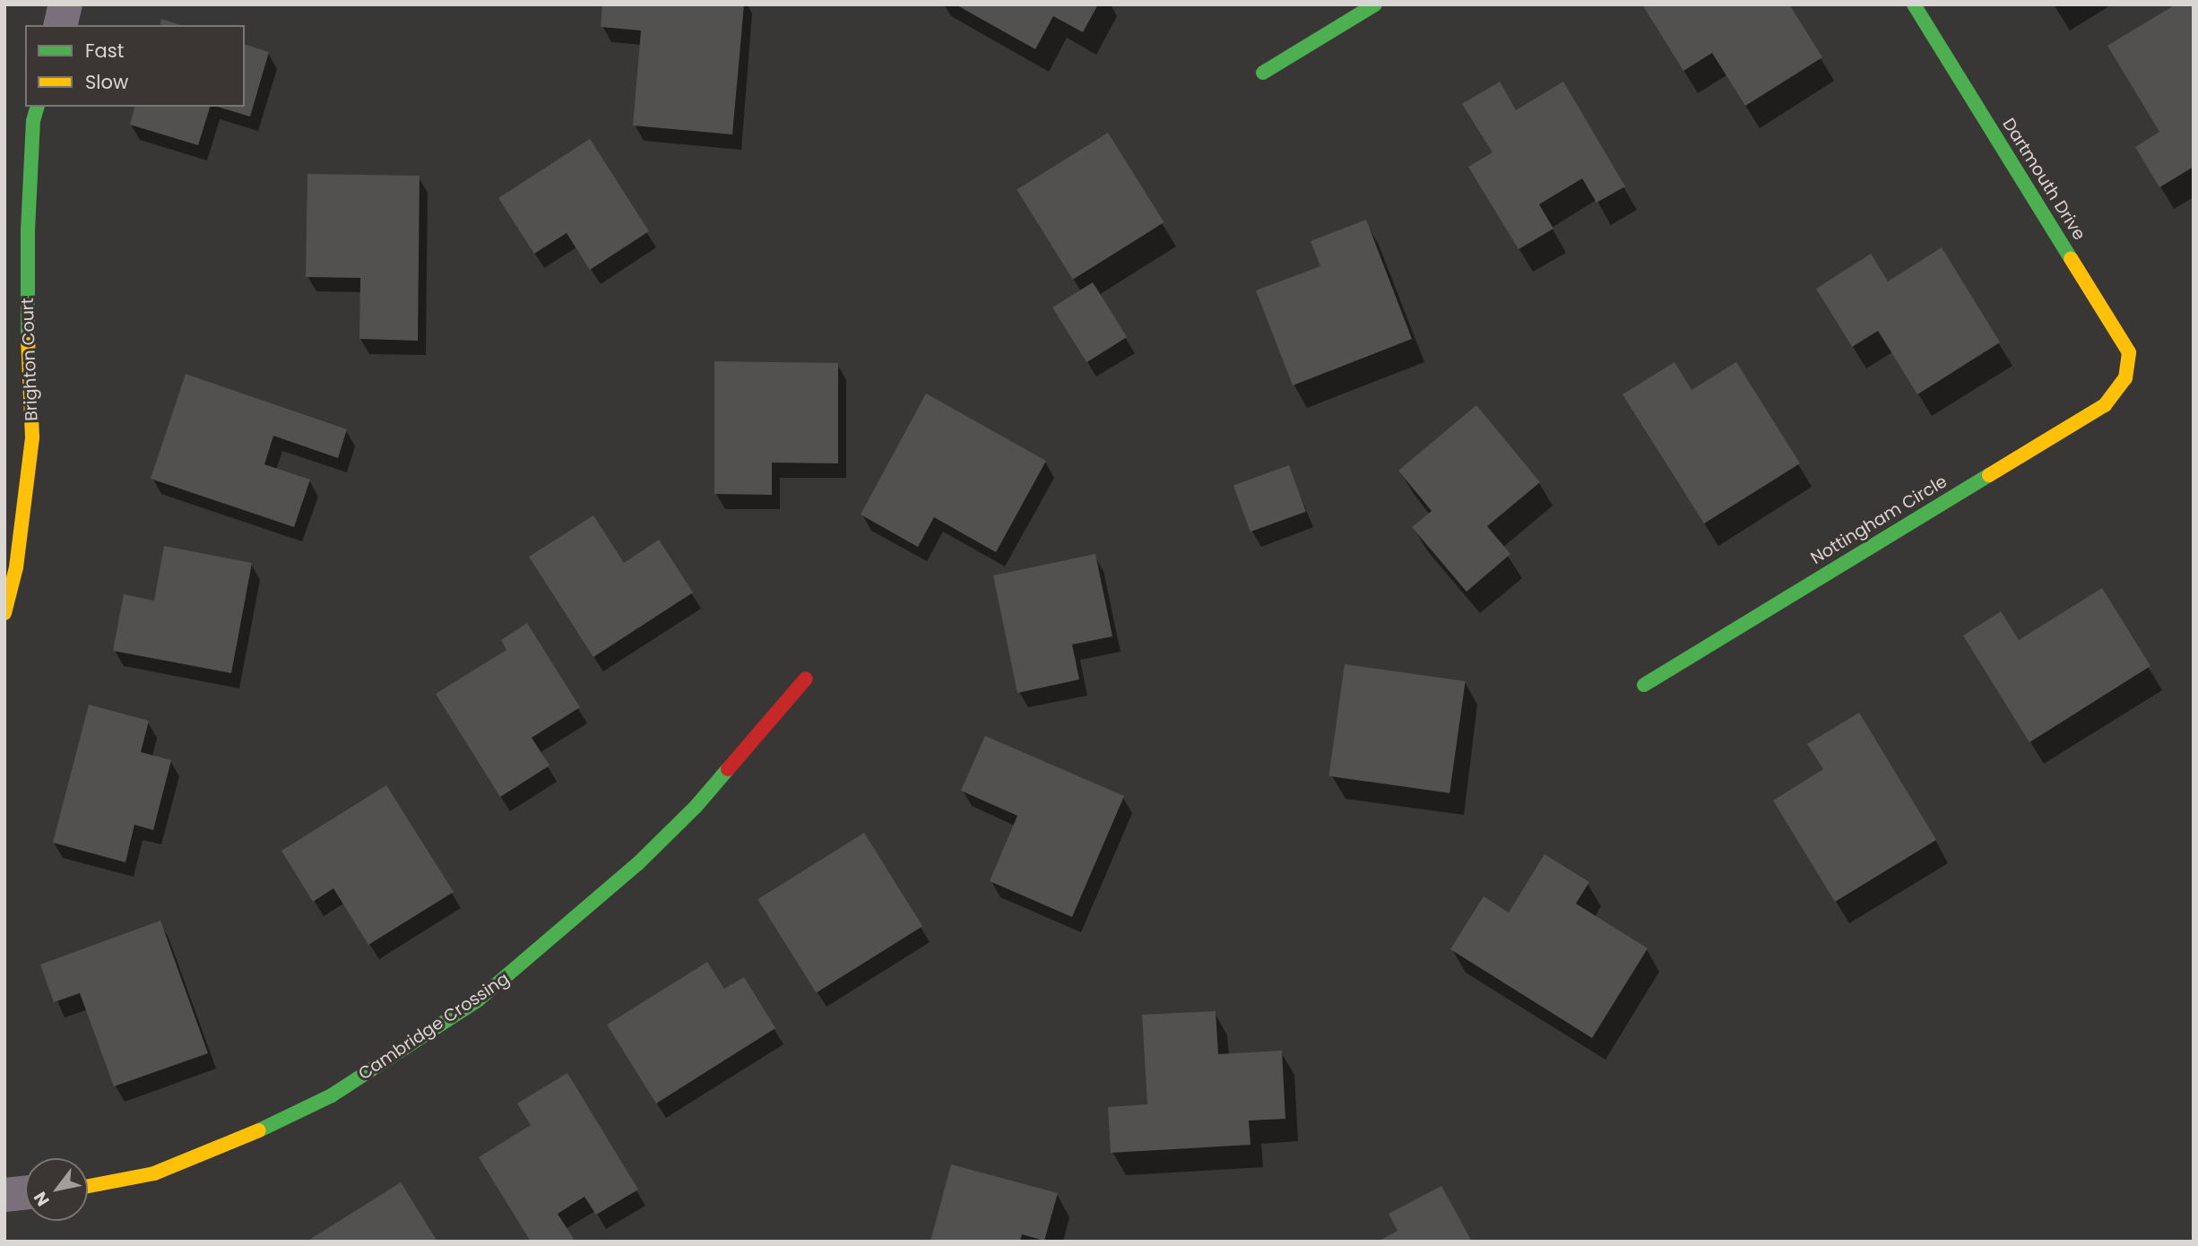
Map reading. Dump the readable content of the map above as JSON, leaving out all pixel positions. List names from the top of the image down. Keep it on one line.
{"streets":{"street":["Dartmouth Drive","Brighton Court","Nottingham Circle","Cambridge Crossing"]},"crossings":[["Dartmouth Drive","Nottingham Circle"]],"legend":["Fast","Slow"],"north":"bottom left"}
